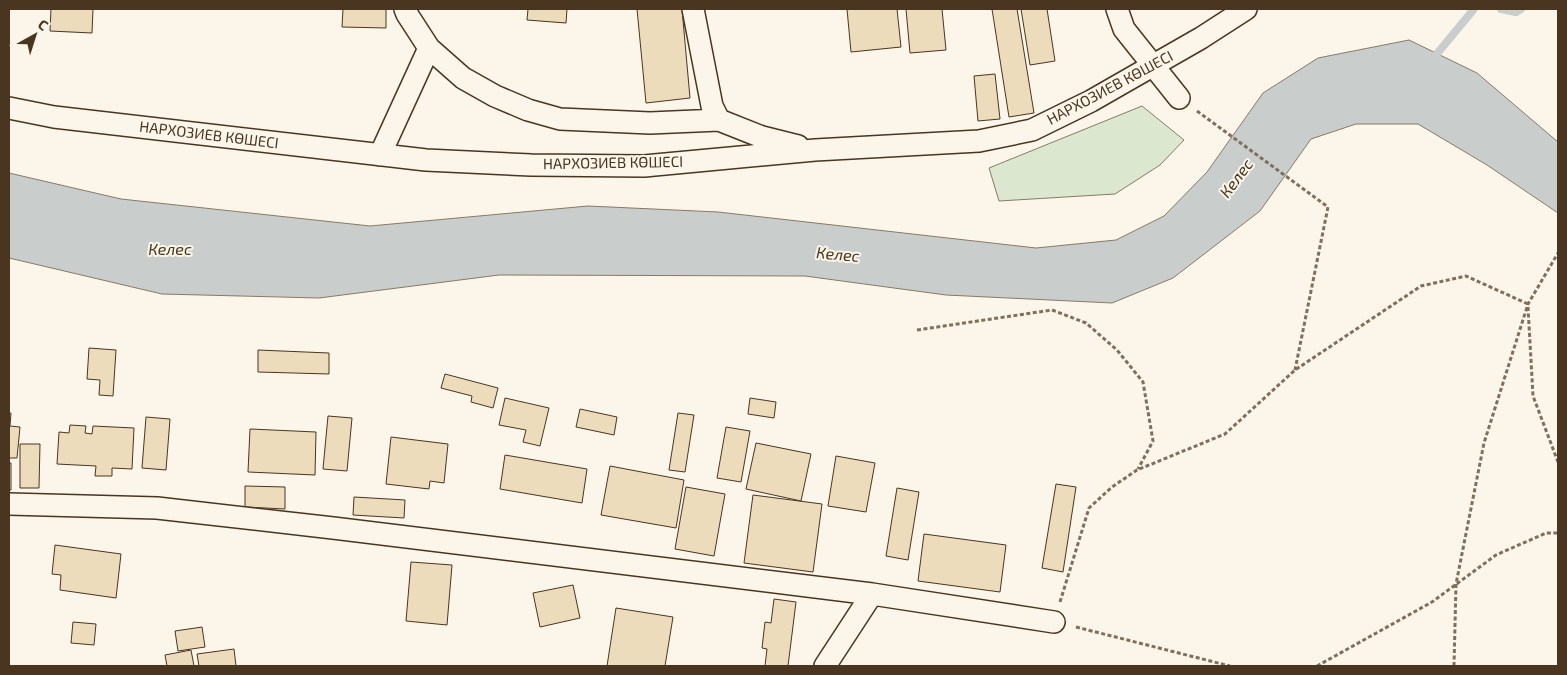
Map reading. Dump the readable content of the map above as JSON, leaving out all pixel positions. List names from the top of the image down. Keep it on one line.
{"streets":{"street":["НАРХОЗИЕВ КӨШЕСІ"]},"water":["Келес"],"north":"top right"}
